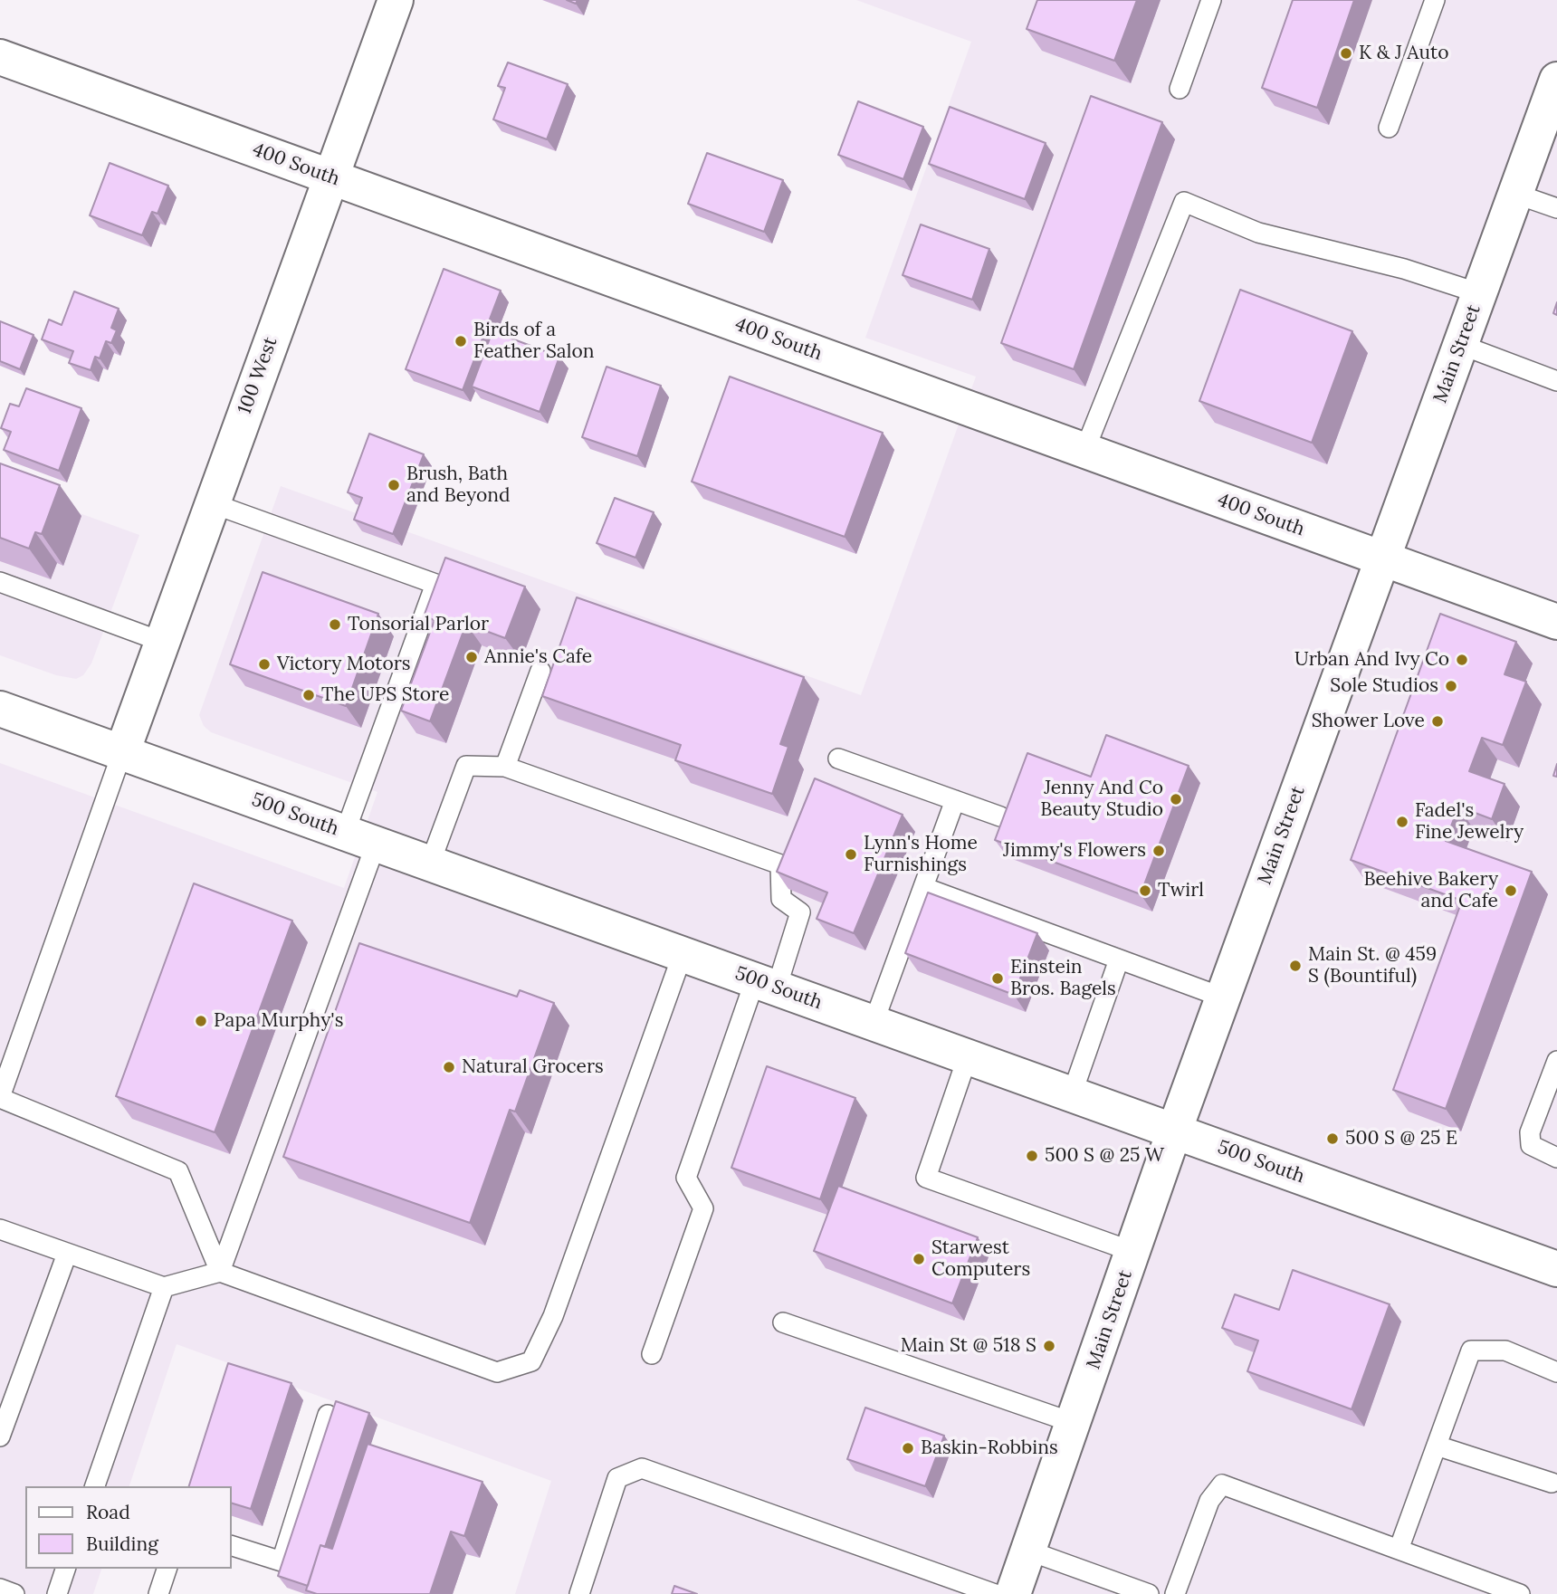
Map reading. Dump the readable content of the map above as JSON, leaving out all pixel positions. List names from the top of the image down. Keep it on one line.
{"streets":{"street":["400 South","Main Street","100 West","500 South"]},"crossings":[["400 South","Main Street"],["400 South","100 West"],["Main Street","500 South"],["100 West","500 South"]],"places":["K & J Auto","Birds of a Feather Salon","Brush, Bath and Beyond","Tonsorial Parlor","Annie's Cafe","Urban And Ivy Co","Victory Motors","Sole Studios","The UPS Store","Shower Love","Jenny And Co Beauty Studio","Fadel's Fine Jewelry","Jimmy's Flowers","Lynn's Home Furnishings","Twirl","Beehive Bakery and Cafe","Main St. @ 459 S (Bountiful)","Einstein Bros. Bagels","Papa Murphy's","Natural Grocers","500 S @ 25 E","500 S @ 25 W","Starwest Computers","Main St @ 518 S","Baskin-Robbins"],"legend":["Road","Building"]}
